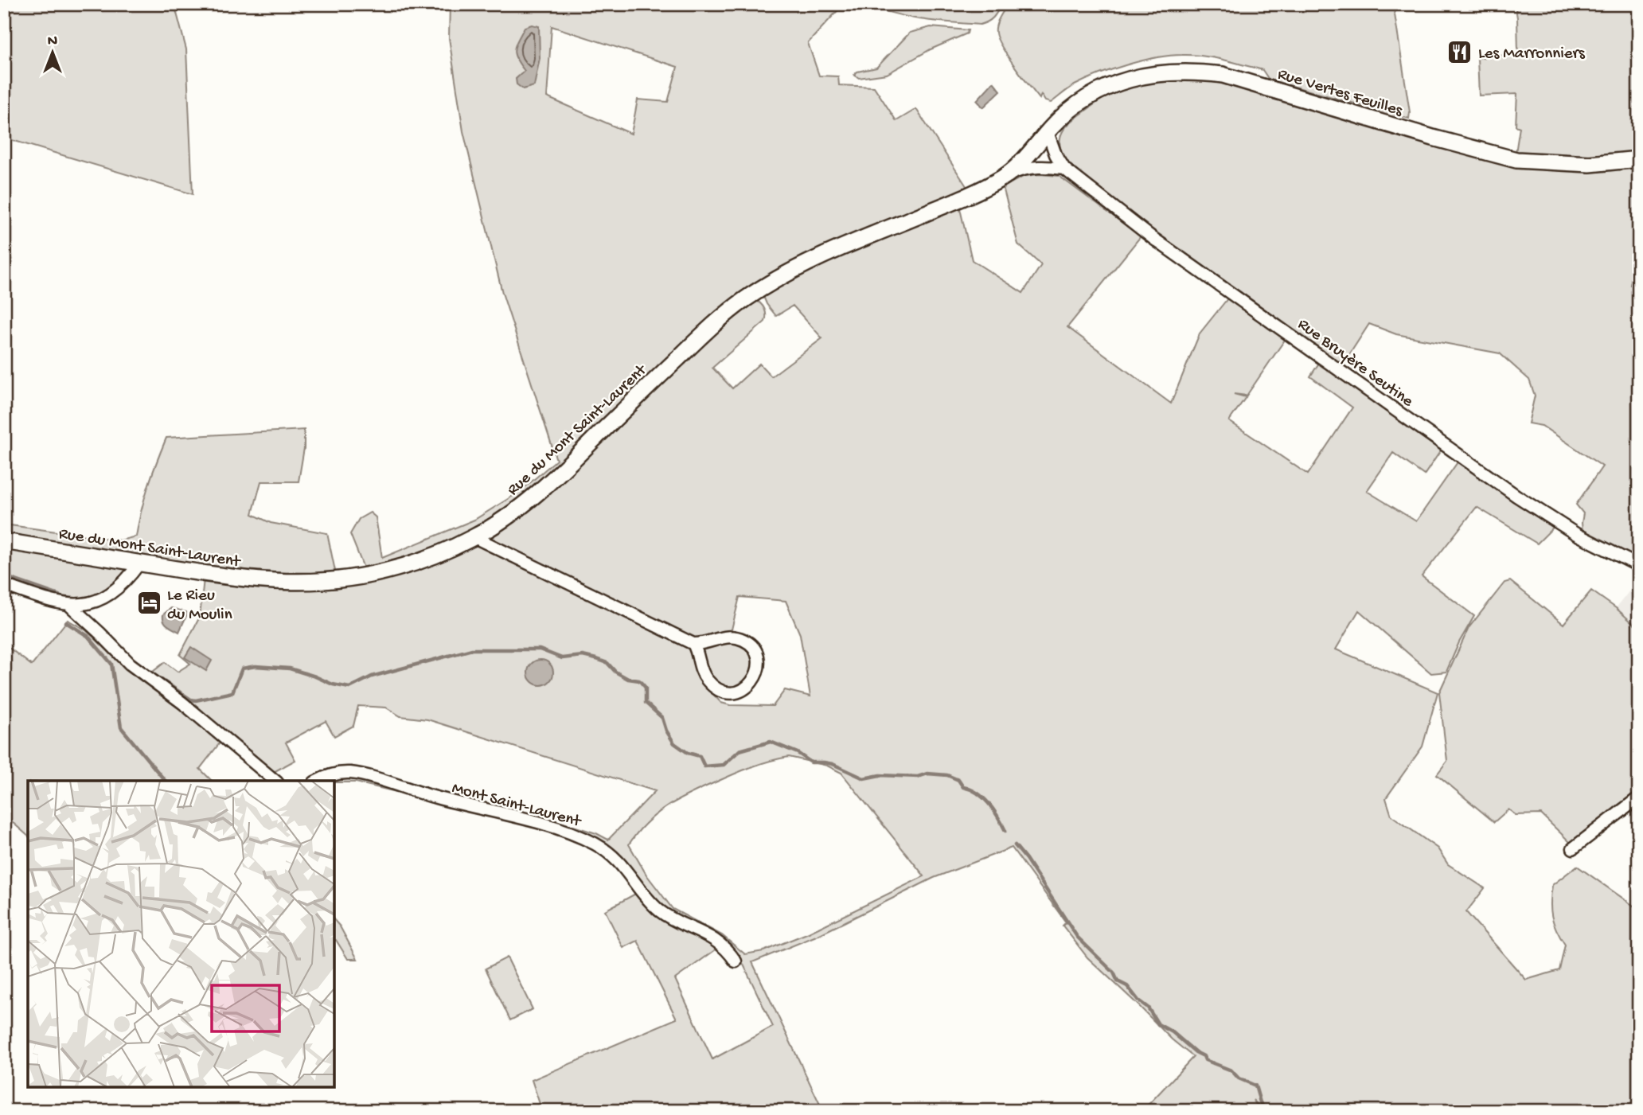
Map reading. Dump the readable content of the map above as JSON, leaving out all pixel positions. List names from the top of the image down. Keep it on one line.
{"streets":{"street":["Rue Vertes Feuilles","Rue Bruyère Seutine","Rue du Mont Saint-Laurent","Mont Saint-Laurent"]},"crossings":[["Rue Vertes Feuilles","Rue Bruyère Seutine"],["Rue Vertes Feuilles","Rue du Mont Saint-Laurent"],["Rue Bruyère Seutine","Rue du Mont Saint-Laurent"]],"places":{"restaurant":["Les Marronniers"],"hotel":["Le Rieu du Moulin"]},"north":"top"}
